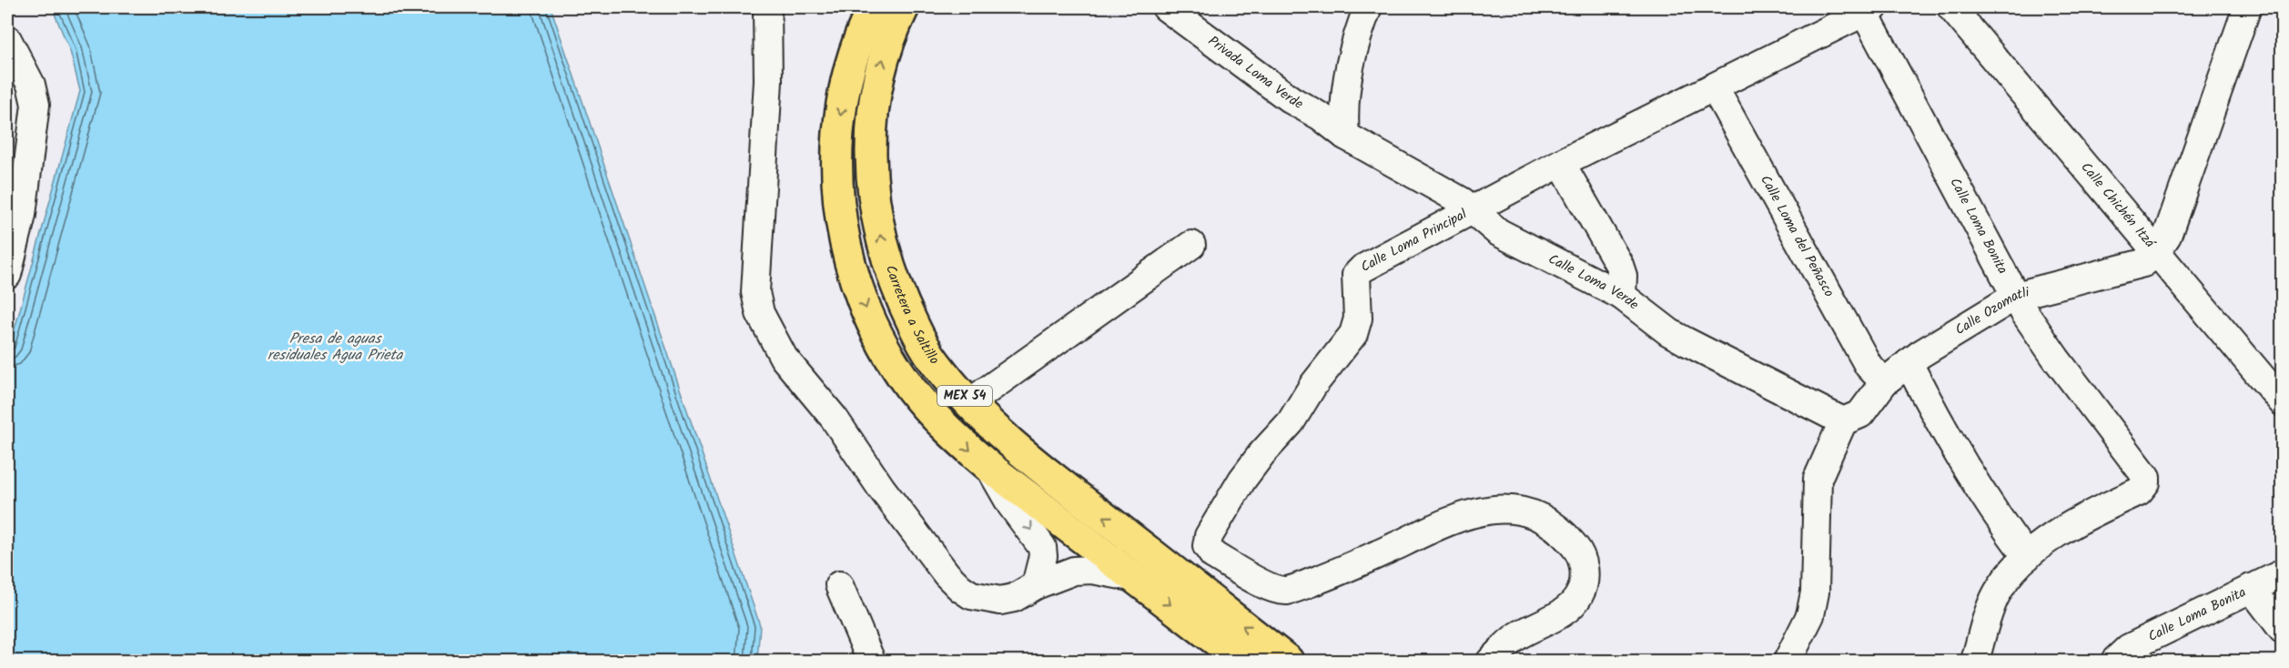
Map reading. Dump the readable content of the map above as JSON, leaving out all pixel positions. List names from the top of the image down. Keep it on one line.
{"streets":{"main road":["Carretera a Saltillo","MEX 54"],"street":["Privada Loma Verde","Calle Chichén Itzá","Calle Loma Bonita","Calle Loma del Peñasco","Calle Loma Principal","Calle Loma Verde","Calle Ozomatli"]},"crossings":[["Privada Loma Verde","Calle Loma Verde"],["Calle Chichén Itzá","Calle Ozomatli"],["Calle Loma Bonita","Calle Loma Principal"],["Calle Loma Bonita","Calle Ozomatli"],["Calle Loma del Peñasco","Calle Loma Principal"],["Calle Loma del Peñasco","Calle Ozomatli"],["Calle Loma Principal","Calle Loma Verde"],["Calle Loma Verde","Calle Ozomatli"]],"water":["Presa de aguas residuales Agua Prieta"]}
